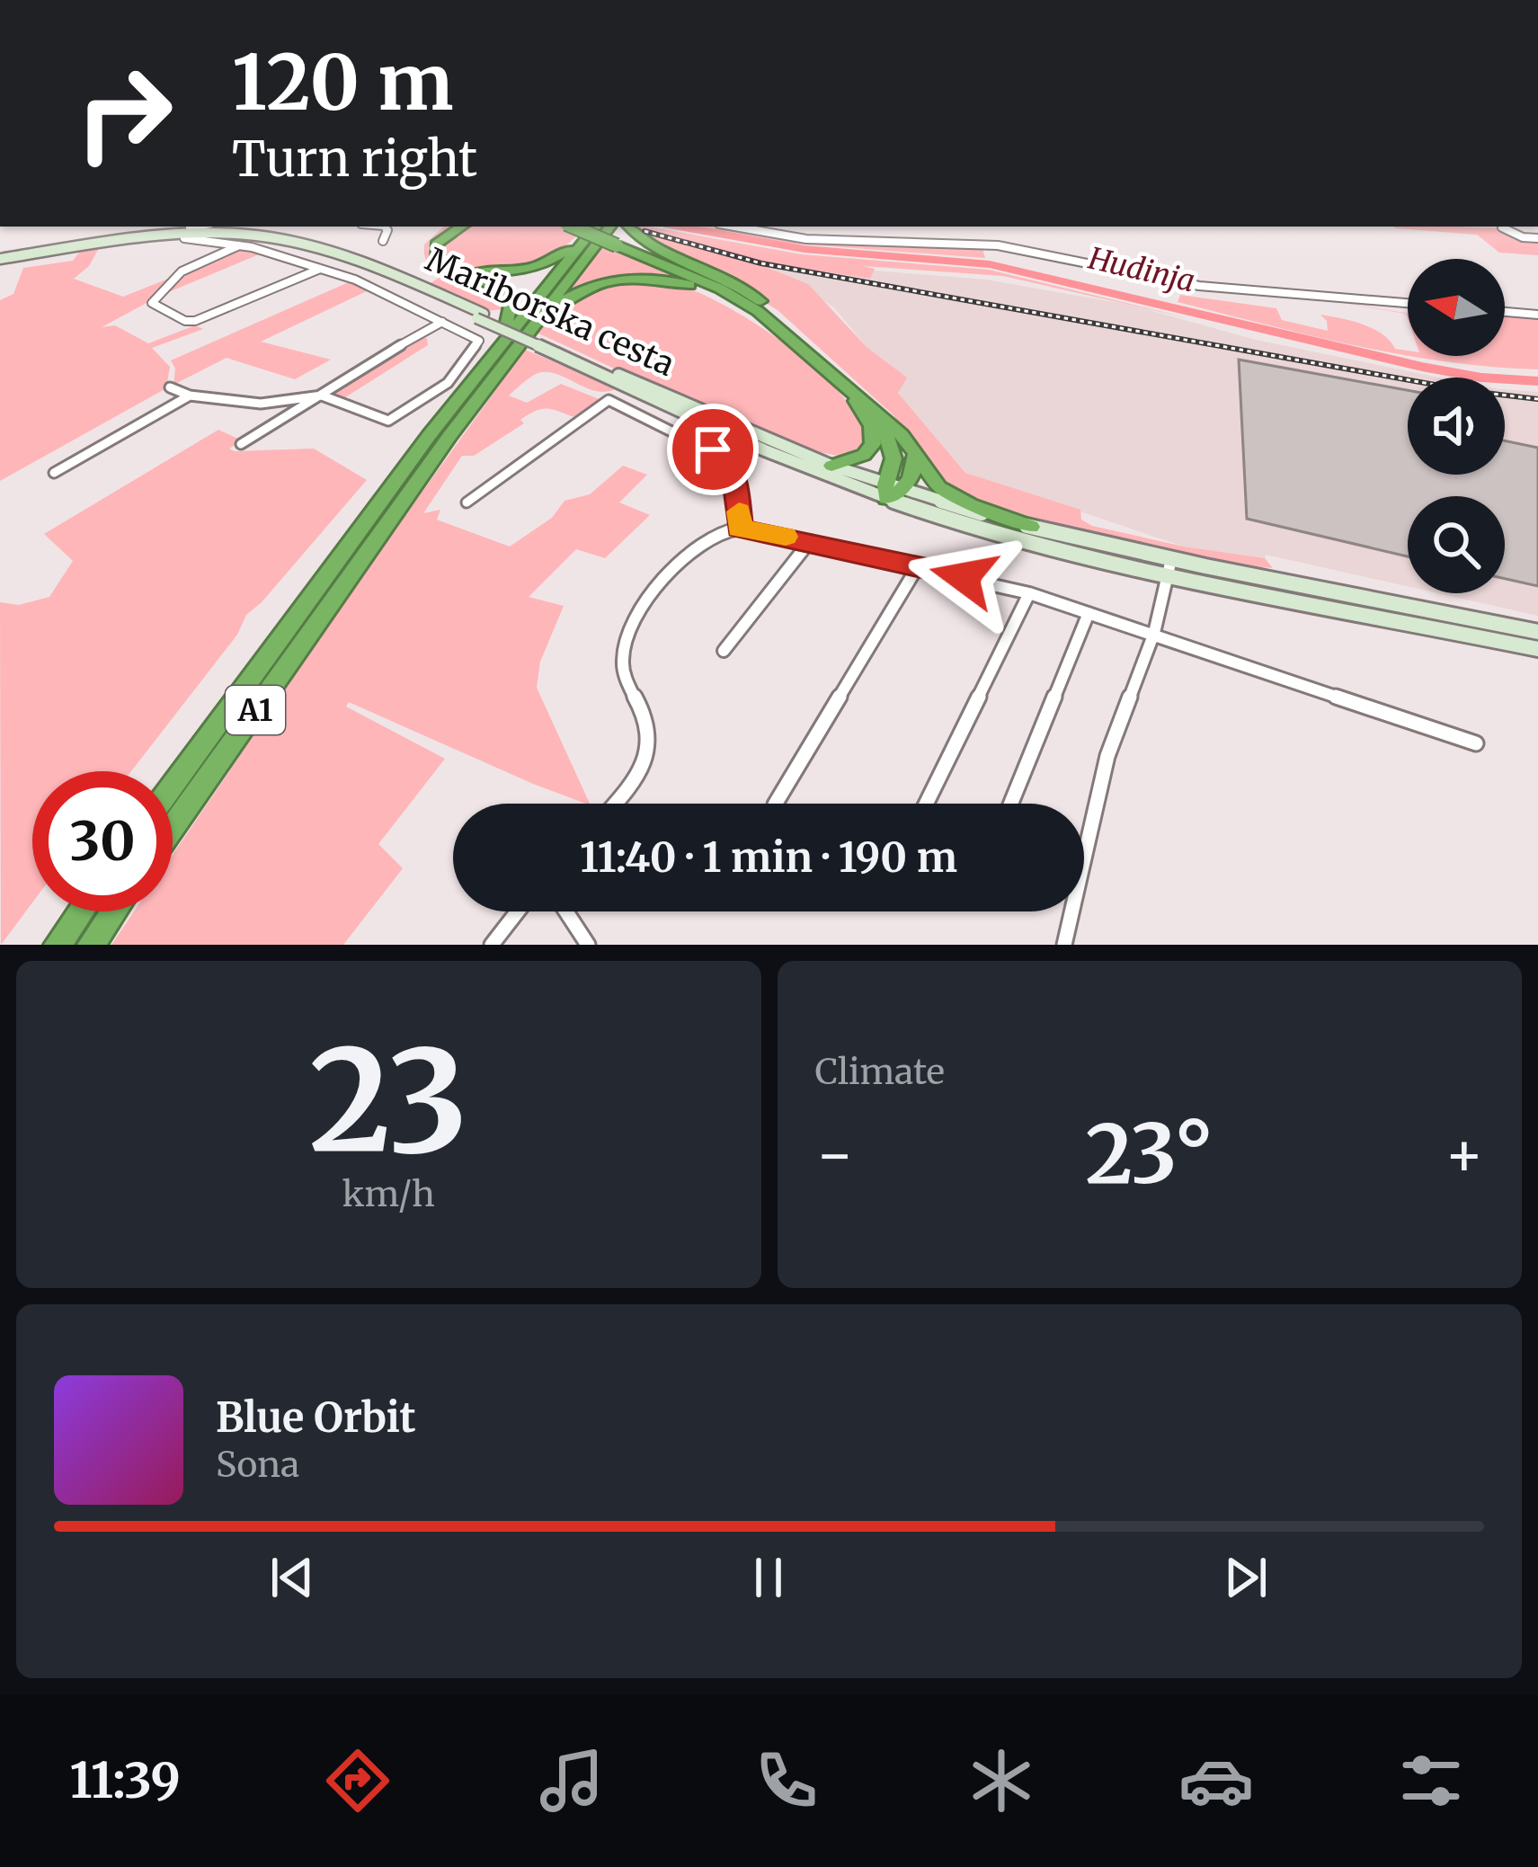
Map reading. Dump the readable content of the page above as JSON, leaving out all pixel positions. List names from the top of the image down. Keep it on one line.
{"streets":{"highway":["A1"],"main road":["Mariborska cesta"]},"water":["Hudinja"],"north":"left","page":{"turn":["120 m","Turn right"],"limit":"30","trip":"11:40 · 1 min · 190 m","tile":[["23","km/h"],"Climate"],"heat":["−","23°","+"],"song":["Blue Orbit","Sona"],"tabs":"11:39"}}
